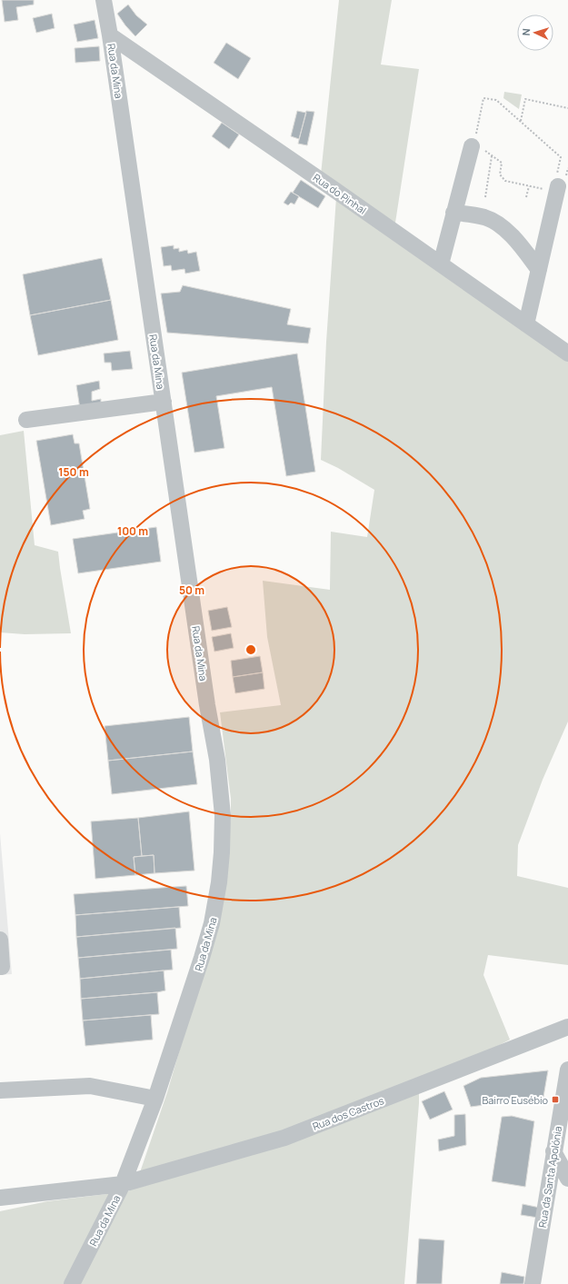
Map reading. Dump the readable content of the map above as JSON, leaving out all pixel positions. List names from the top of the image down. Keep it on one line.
{"streets":{"street":["Rua da Mina","Rua do Pinhal","Rua dos Castros","Rua da Santa Apolónia"]},"crossings":[["Rua da Mina","Rua do Pinhal"],["Rua da Mina","Rua dos Castros"]],"places":{"transit":["Bairro Eusébio"]},"north":"left","rings":["150 m","100 m","50 m"]}
